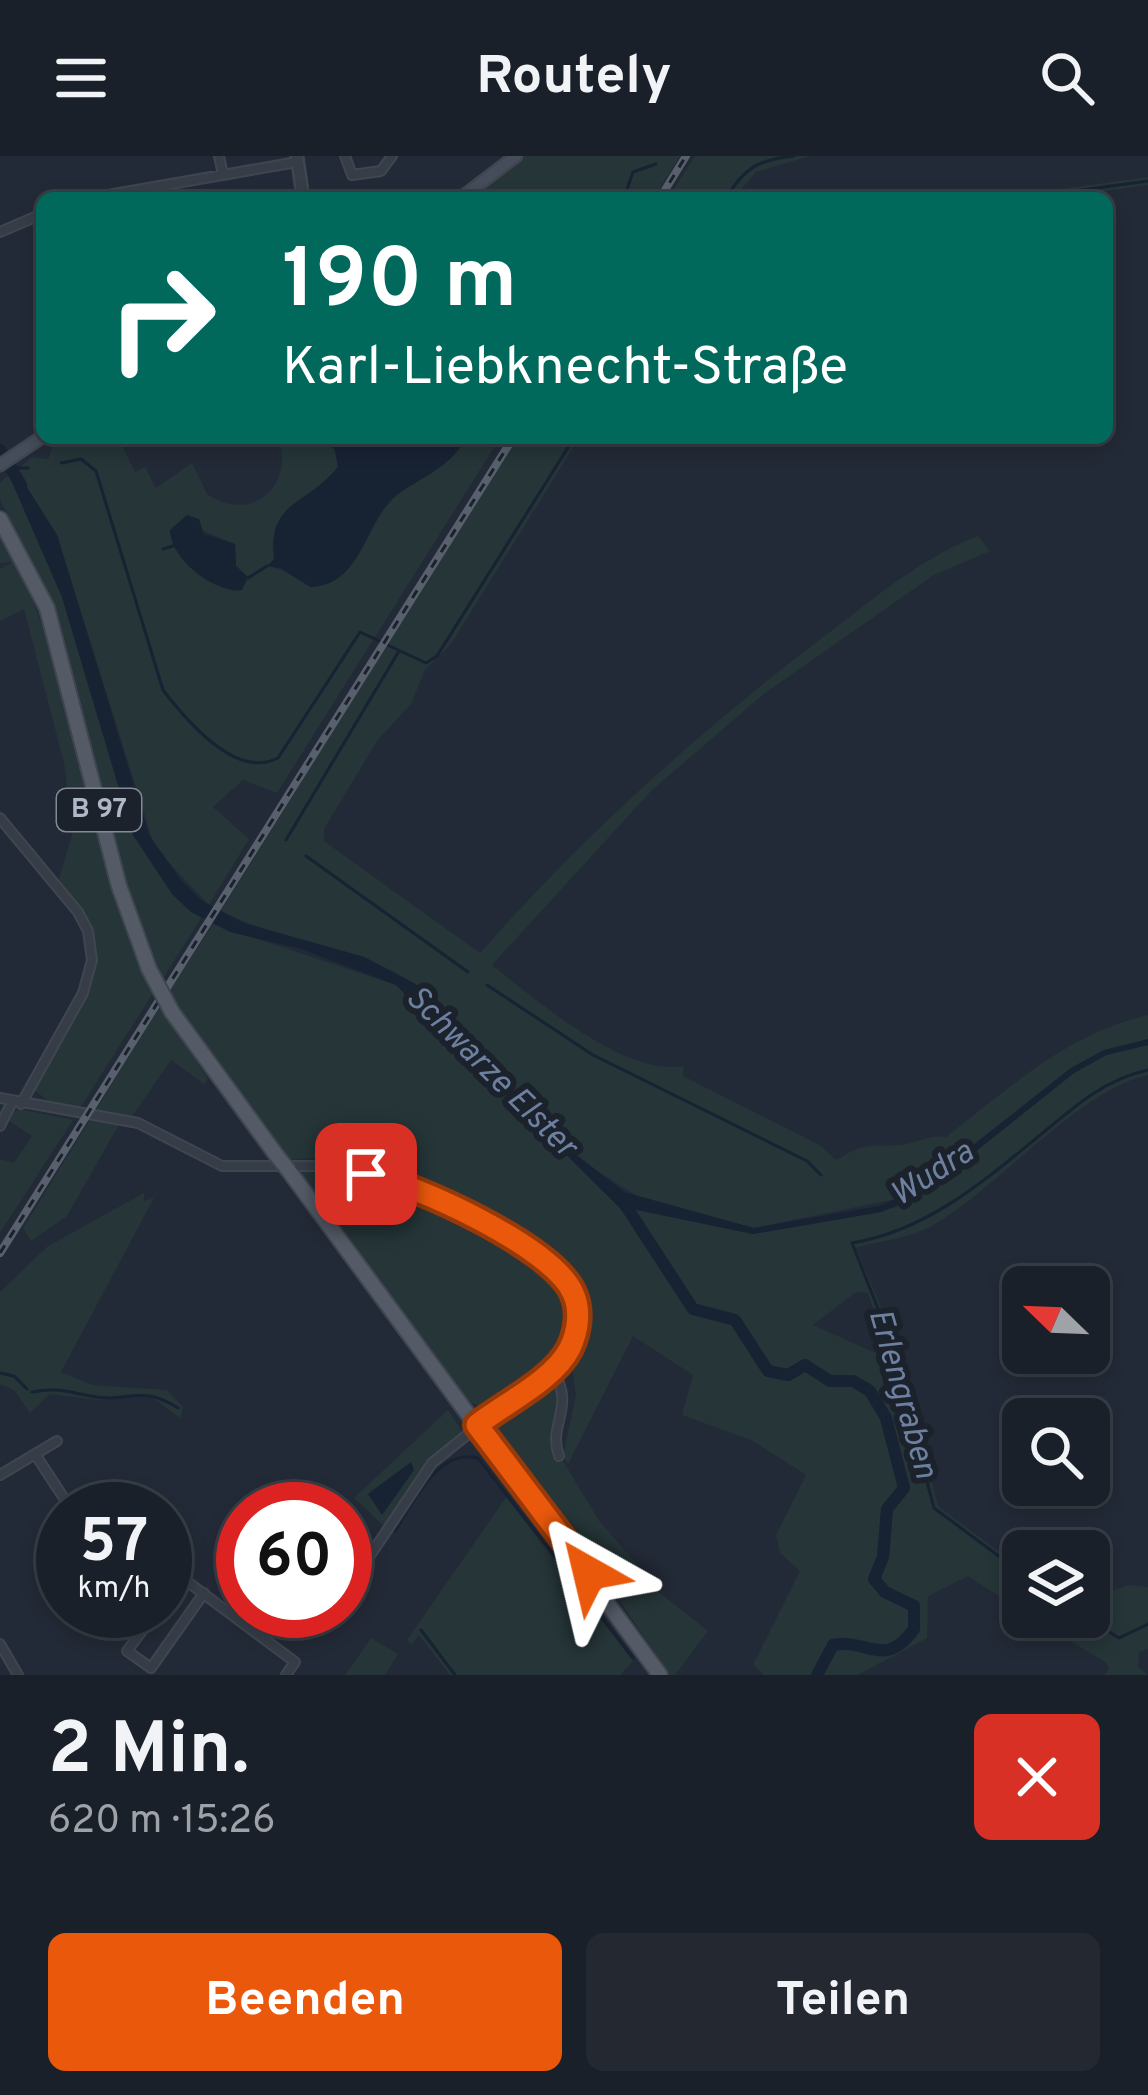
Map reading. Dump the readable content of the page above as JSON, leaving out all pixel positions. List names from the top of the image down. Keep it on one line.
{"streets":{"main road":["B 97"]},"water":["Schwarze Elster","Wudra","Erlengraben"],"north":"top left","page":{"header":"Routely","turn":["190 m","Karl-Liebknecht-Straße"],"speed":"57 km/h","limit":"60","heading":["2 Min.","620 m · 15:26"],"buttons":["Beenden","Teilen"]}}
